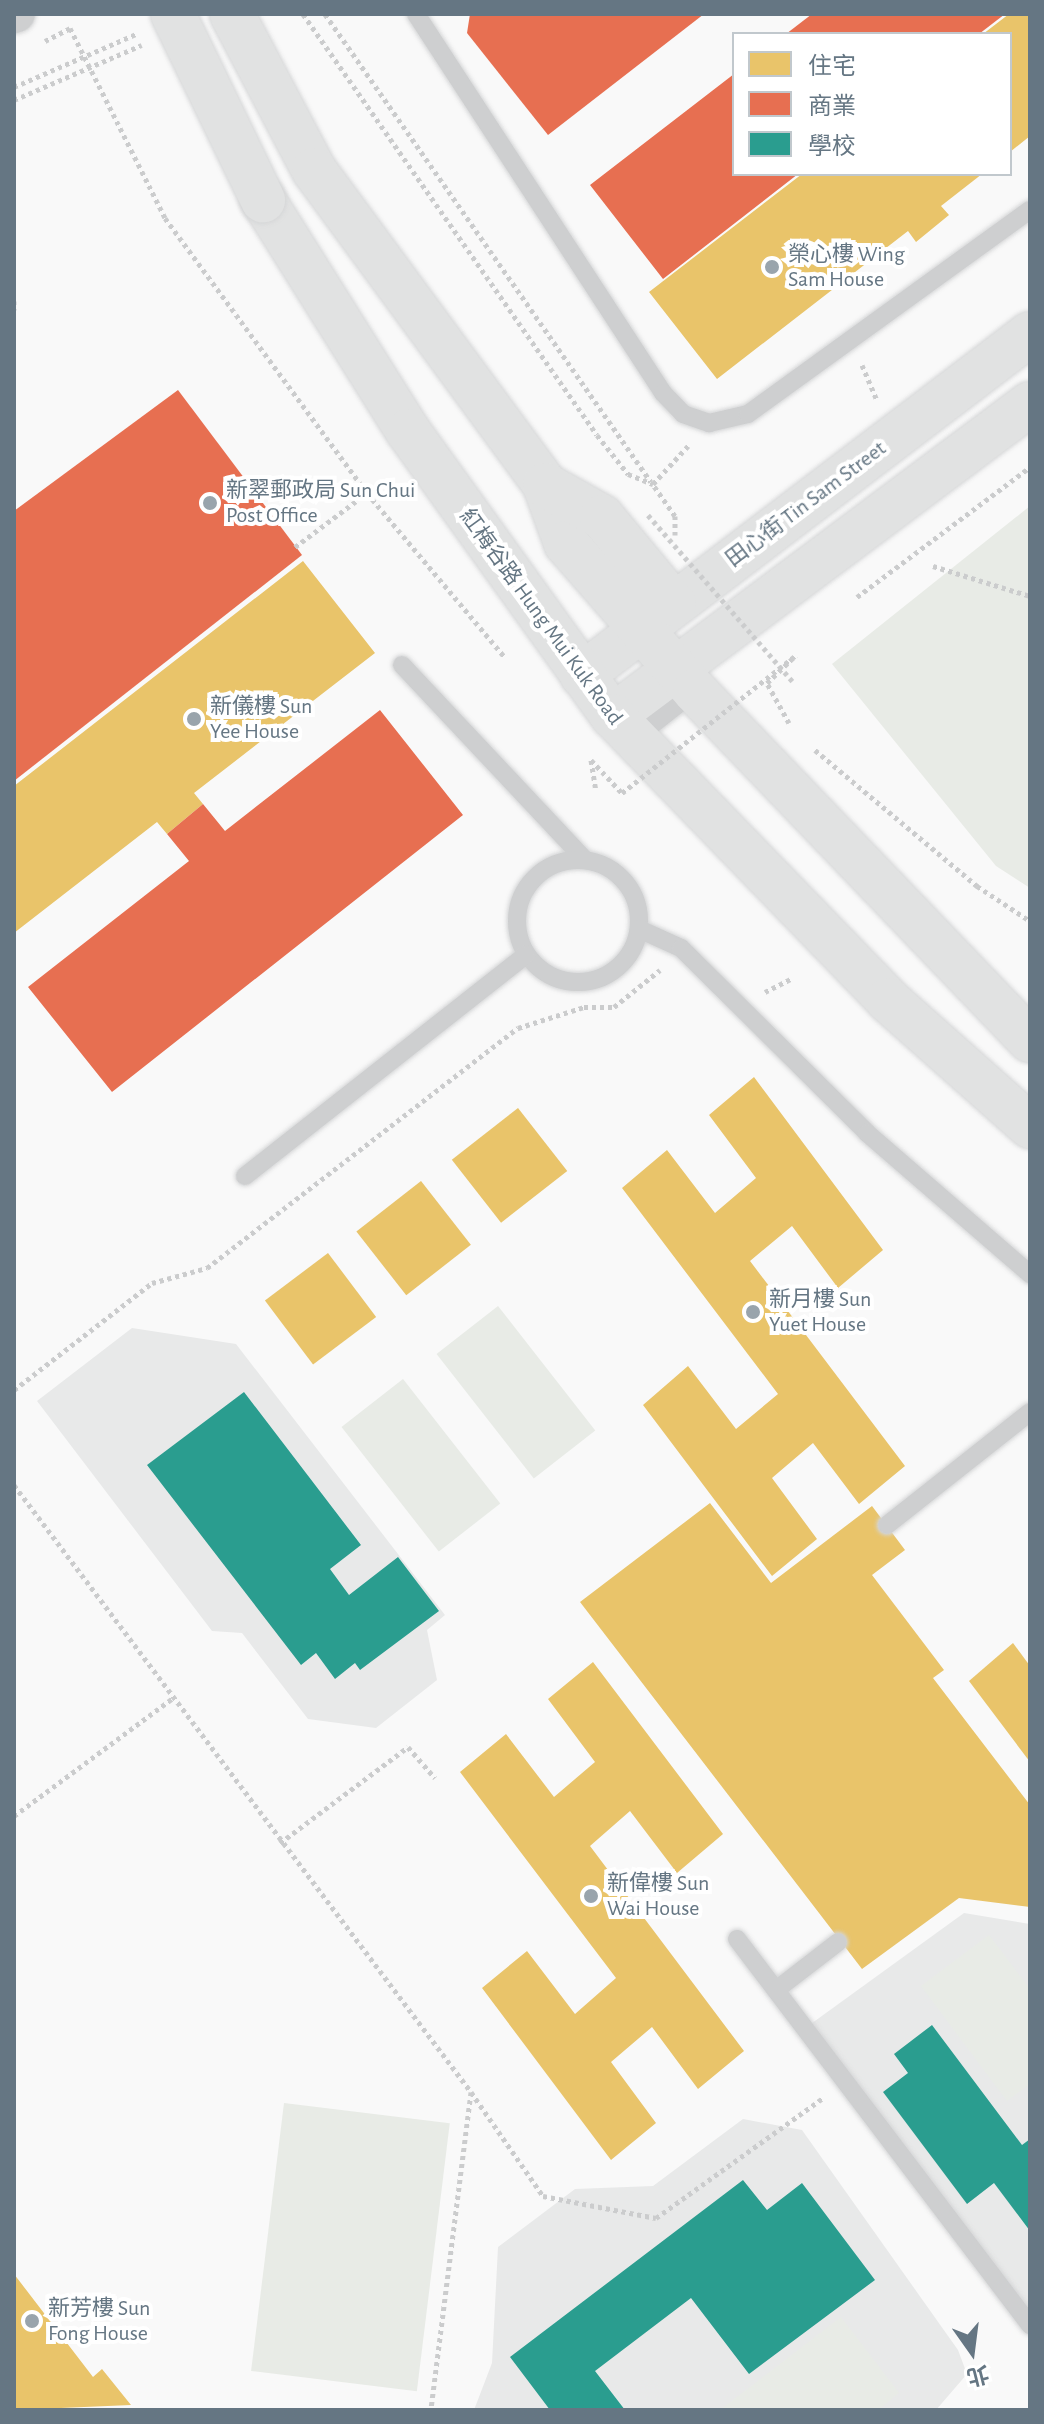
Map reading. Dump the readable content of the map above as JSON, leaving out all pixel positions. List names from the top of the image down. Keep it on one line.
{"streets":{"main road":["田心街 Tin Sam Street","紅梅谷路 Hung Mui Kuk Road"]},"crossings":[["田心街 Tin Sam Street","紅梅谷路 Hung Mui Kuk Road"]],"places":["榮心樓 Wing Sam House","新翠郵政局 Sun Chui Post Office","新儀樓 Sun Yee House","新月樓 Sun Yuet House","新偉樓 Sun Wai House","新芳樓 Sun Fong House"],"legend":["住宅","商業","學校"],"north":"bottom"}
